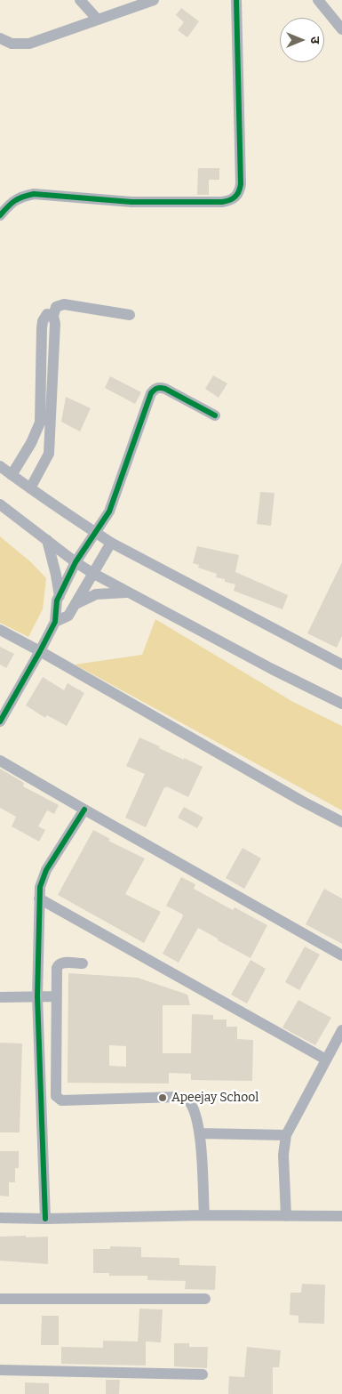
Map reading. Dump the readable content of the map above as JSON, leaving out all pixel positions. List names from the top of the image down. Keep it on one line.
{"places":["Apeejay School"],"north":"right"}
